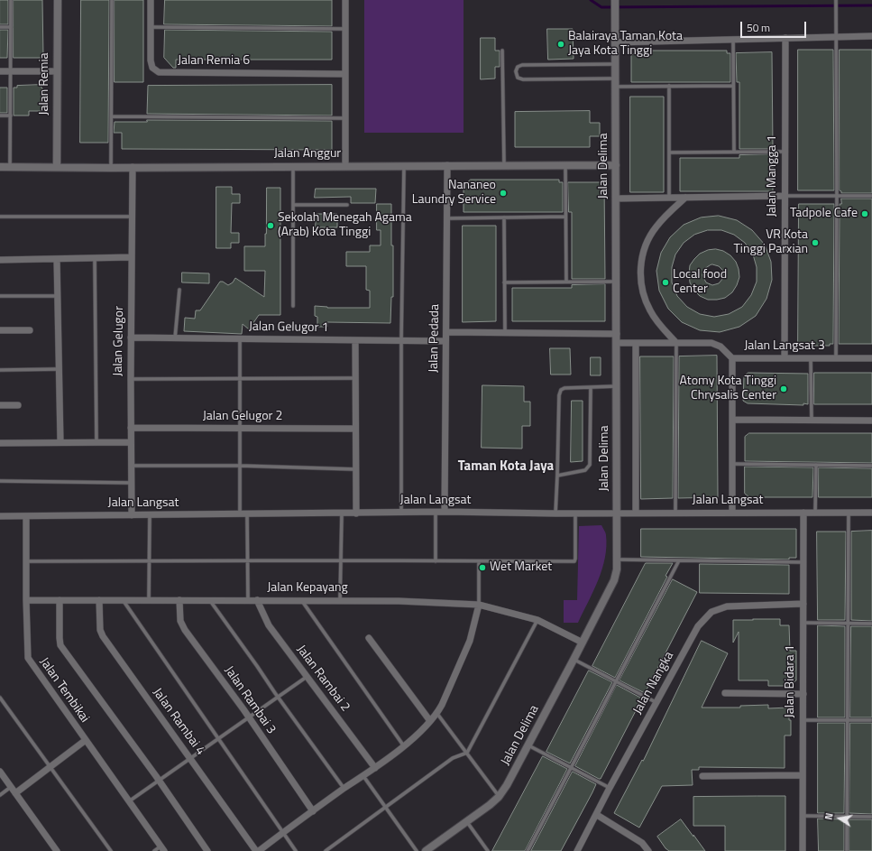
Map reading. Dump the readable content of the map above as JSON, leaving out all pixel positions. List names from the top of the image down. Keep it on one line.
{"streets":{"street":["Jalan Remia 6","Jalan Remia","Jalan Anggur","Jalan Delima","Jalan Mangga 1","Jalan Gelugor 1","Jalan Pedada","Jalan Gelugor","Jalan Langsat 3","Jalan Gelugor 2","Jalan Langsat","Jalan Kepayang","Jalan Rambai 2","Jalan Bidara 1","Jalan Nangka","Jalan Tembikai","Jalan Rambai 3","Jalan Rambai 4"]},"crossings":[["Jalan Remia","Jalan Anggur"],["Jalan Anggur","Jalan Delima"],["Jalan Anggur","Jalan Pedada"],["Jalan Anggur","Jalan Gelugor"],["Jalan Delima","Jalan Langsat 3"],["Jalan Delima","Jalan Langsat"],["Jalan Delima","Jalan Kepayang"],["Jalan Mangga 1","Jalan Langsat 3"],["Jalan Gelugor 1","Jalan Pedada"],["Jalan Gelugor 1","Jalan Gelugor"],["Jalan Pedada","Jalan Langsat"],["Jalan Gelugor","Jalan Gelugor 2"],["Jalan Gelugor","Jalan Langsat"],["Jalan Langsat","Jalan Bidara 1"],["Jalan Langsat","Jalan Tembikai"],["Jalan Kepayang","Jalan Rambai 2"],["Jalan Kepayang","Jalan Tembikai"],["Jalan Kepayang","Jalan Rambai 3"],["Jalan Kepayang","Jalan Rambai 4"],["Jalan Bidara 1","Jalan Nangka"]],"districts":["Taman Kota Jaya"],"places":["Balairaya Taman Kota Jaya Kota Tinggi","Nananeo Laundry Service","Tadpole Cafe","Sekolah Menegah Agama (Arab) Kota Tinggi","VR Kota Tinggi Parxian","Local food Center","Atomy Kota Tinggi Chrysalis Center","Wet Market"],"scale_bar":"50 m","north":"left"}
